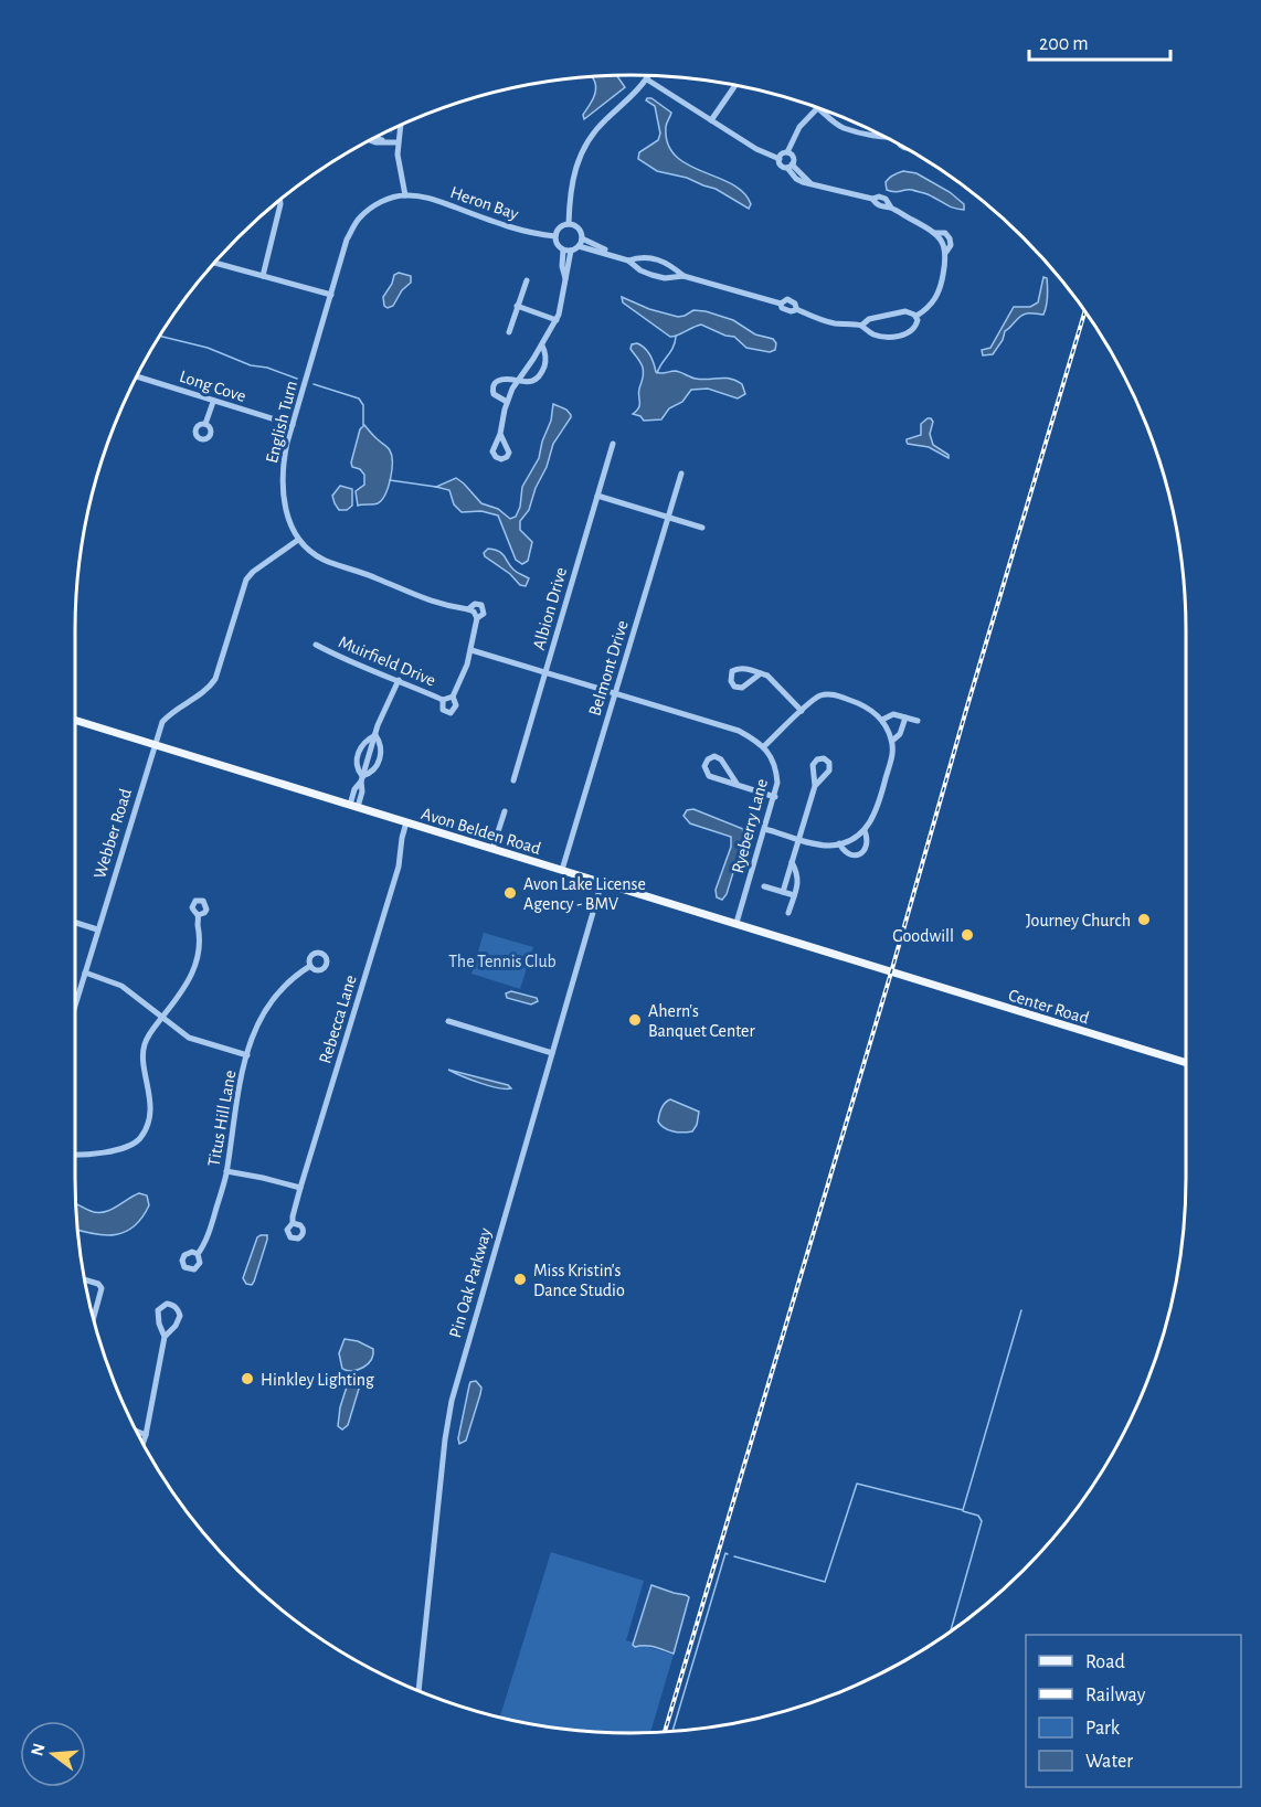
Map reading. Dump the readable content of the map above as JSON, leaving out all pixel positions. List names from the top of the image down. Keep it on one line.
{"streets":{"main road":["Avon Belden Road","Center Road"],"street":["Heron Bay","Long Cove","English Turn","Albion Drive","Muirfield Drive","Belmont Drive","Ryeberry Lane","Webber Road","Rebecca Lane","Titus Hill Lane","Pin Oak Parkway"]},"crossings":[["Heron Bay","English Turn"],["Long Cove","English Turn"],["English Turn","Webber Road"],["Belmont Drive","Avon Belden Road"],["Ryeberry Lane","Avon Belden Road"],["Avon Belden Road","Webber Road"],["Avon Belden Road","Center Road"],["Avon Belden Road","Rebecca Lane"],["Avon Belden Road","Pin Oak Parkway"]],"parks":["The Tennis Club"],"places":["Avon Lake License Agency - BMV","Journey Church","Goodwill","Ahern's Banquet Center","Miss Kristin's Dance Studio","Hinkley Lighting"],"legend":["Road","Railway","Park","Water"],"scale_bar":"200 m","north":"left"}
